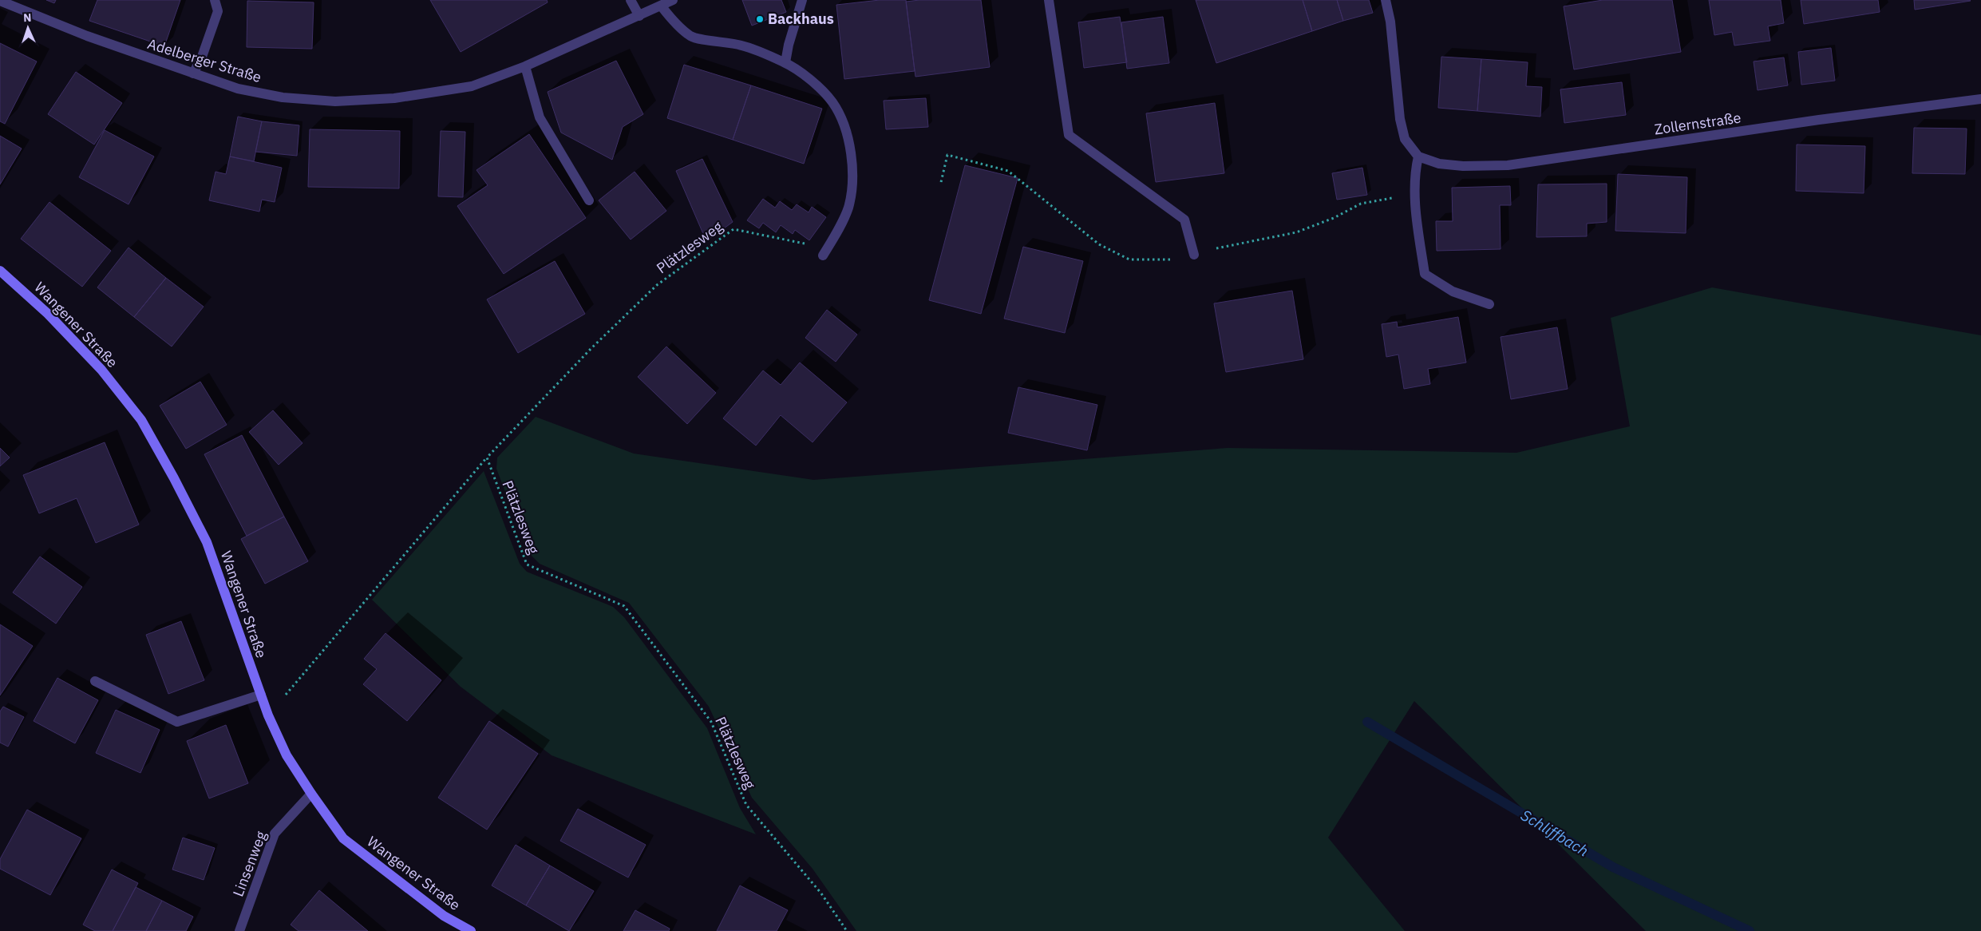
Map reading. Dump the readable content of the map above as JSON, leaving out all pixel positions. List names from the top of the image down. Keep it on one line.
{"streets":{"main road":["Wangener Straße"],"street":["Adelberger Straße","Zollernstraße","Linsenweg"],"path":["Plätzlesweg"]},"crossings":[["Wangener Straße","Linsenweg"]],"water":["Schliffbach"],"places":["Backhaus"],"north":"top"}
